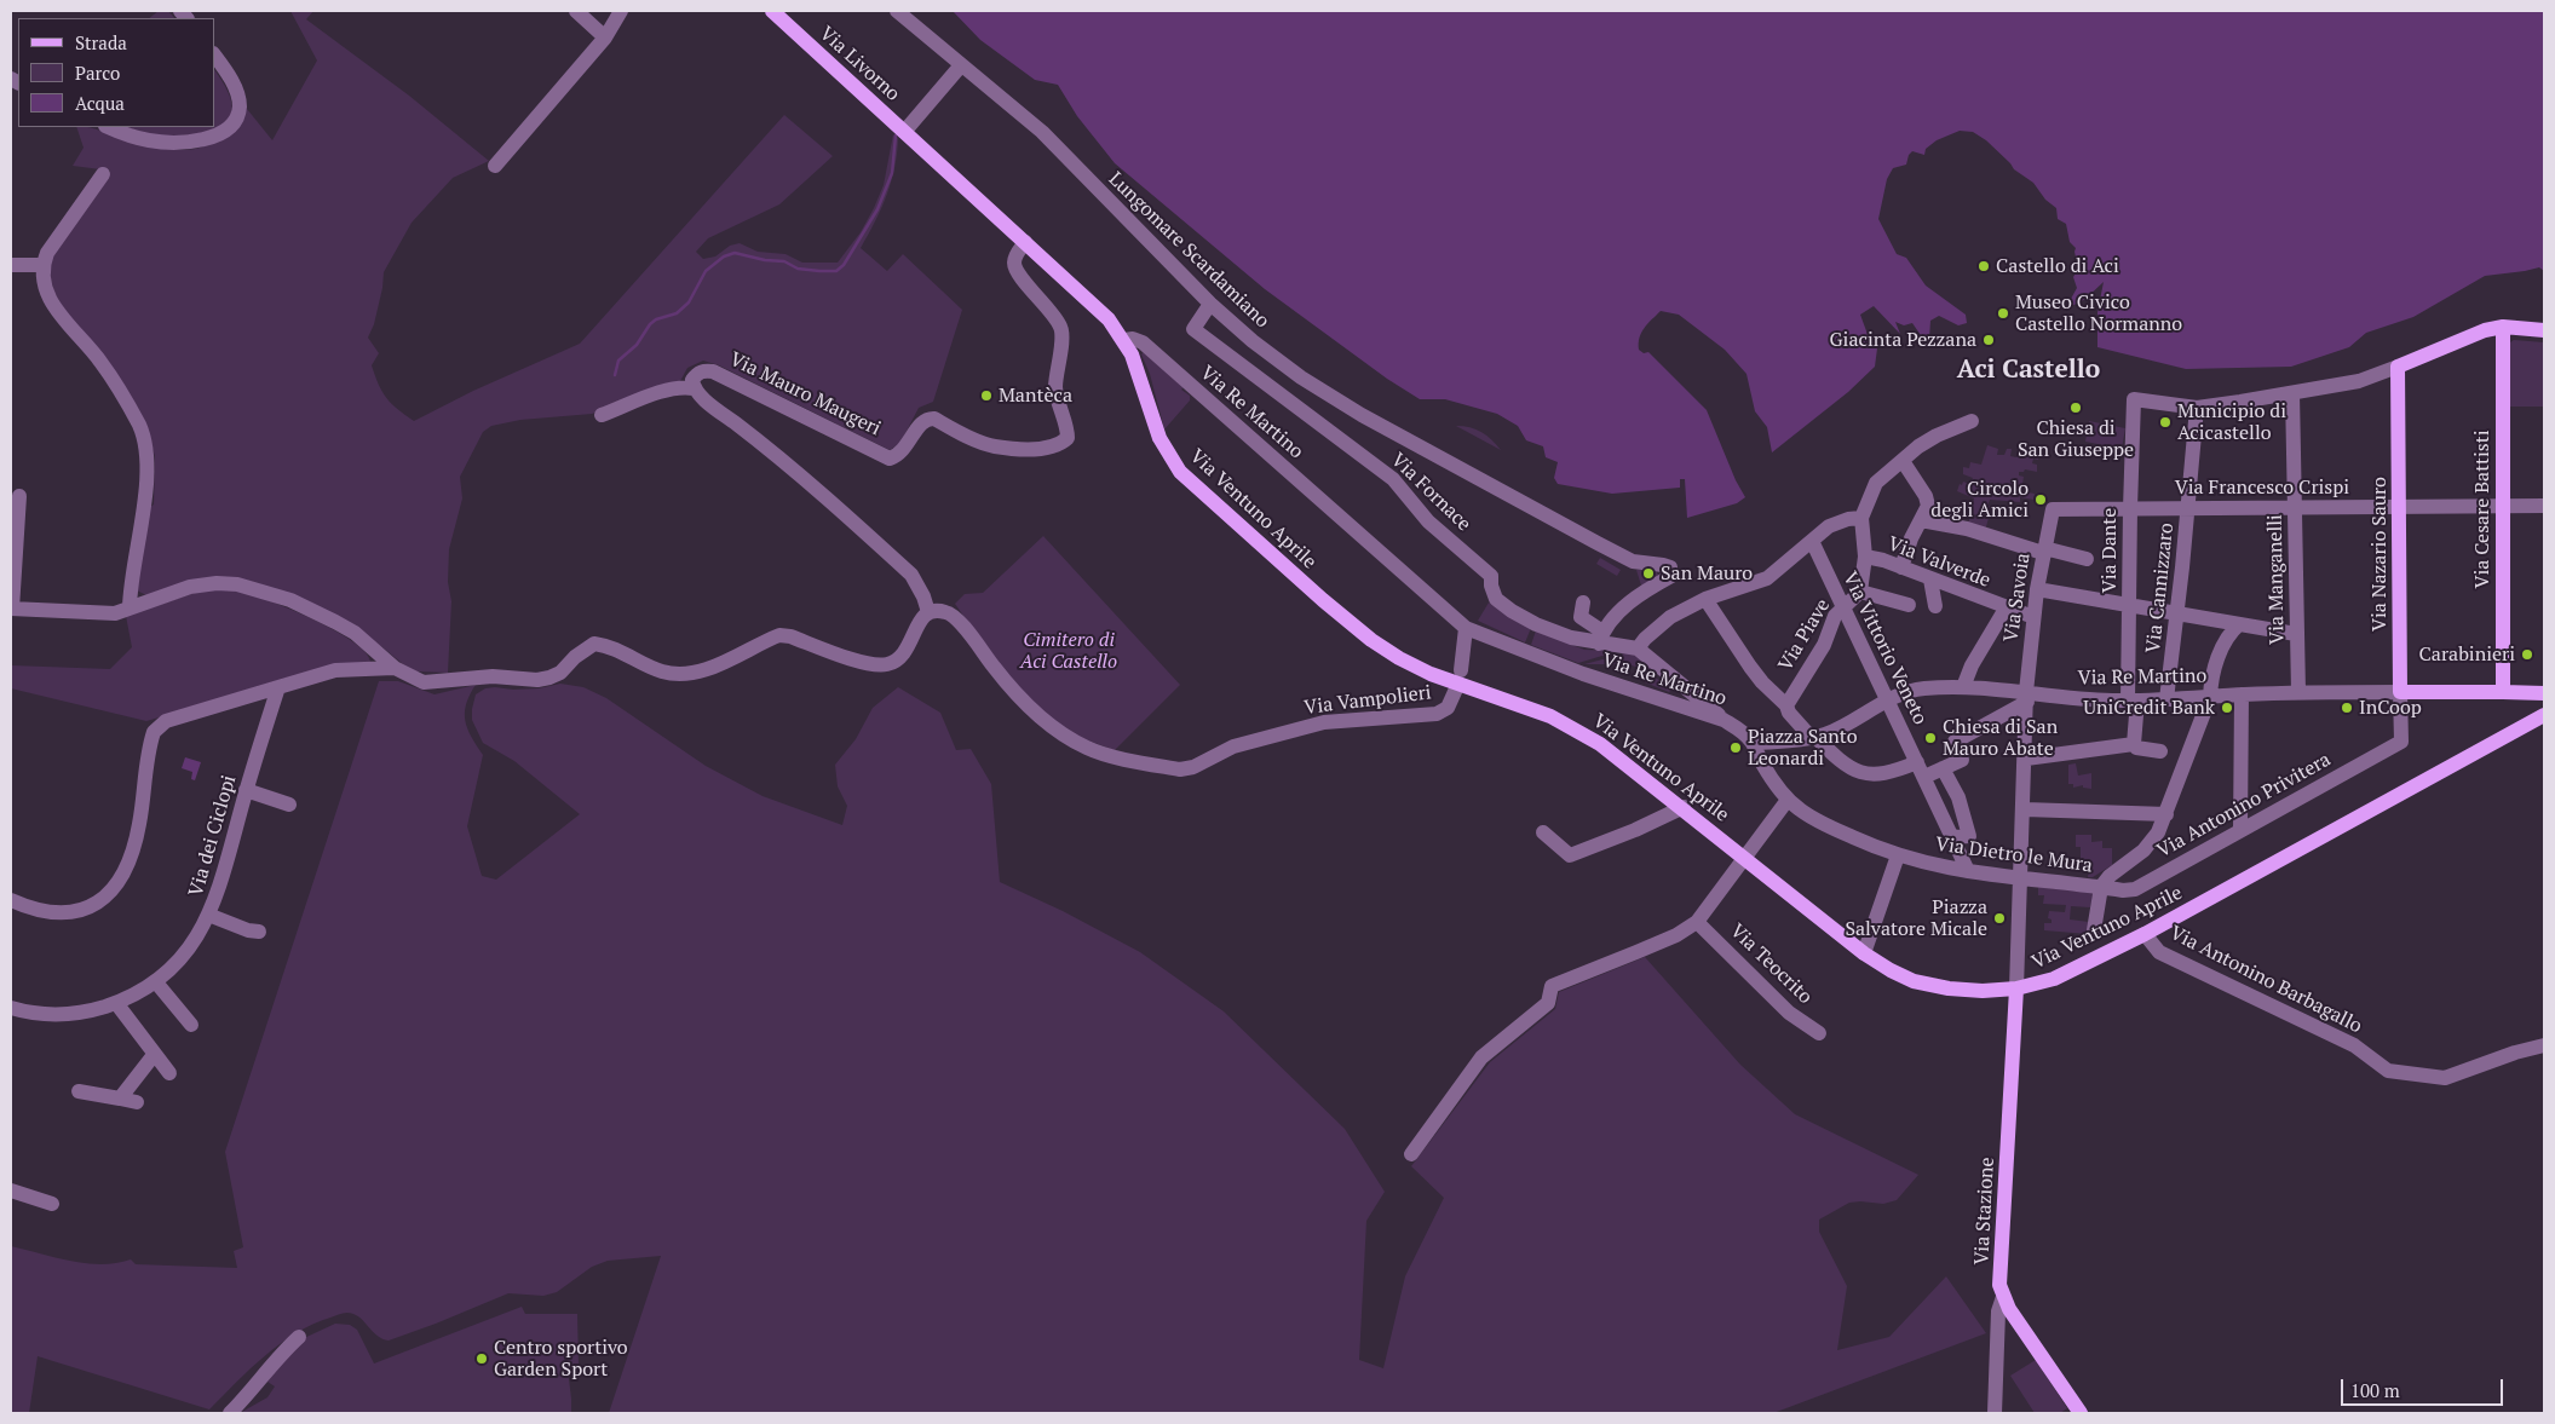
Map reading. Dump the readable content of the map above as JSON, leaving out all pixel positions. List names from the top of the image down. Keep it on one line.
{"streets":{"main road":["Via Livorno","Via Re Martino","Via Ventuno Aprile","Via Cesare Battisti","Via Nazario Sauro","Via Stazione"],"street":["Lungomare Scardamiano","Via Mauro Maugeri","Via Francesco Crispi","Via Fornace","Via Dante","Via Valverde","Via Manganelli","Via Cannizzaro","Via Savoia","Via Piave","Via Vittorio Veneto","Via Vampolieri","Via Antonino Privitera","Via dei Ciclopi","Via Dietro le Mura","Via Teocrito","Via Antonino Barbagallo"]},"crossings":[["Via Livorno","Via Ventuno Aprile"],["Lungomare Scardamiano","Via Fornace"],["Via Mauro Maugeri","Via Ventuno Aprile"],["Via Re Martino","Via Ventuno Aprile"],["Via Re Martino","Via Cesare Battisti"],["Via Re Martino","Via Dante"],["Via Re Martino","Via Nazario Sauro"],["Via Re Martino","Via Manganelli"],["Via Re Martino","Via Cannizzaro"],["Via Re Martino","Via Savoia"],["Via Re Martino","Via Vittorio Veneto"],["Via Re Martino","Via Dietro le Mura"],["Via Francesco Crispi","Via Cesare Battisti"],["Via Francesco Crispi","Via Dante"],["Via Francesco Crispi","Via Nazario Sauro"],["Via Francesco Crispi","Via Manganelli"],["Via Francesco Crispi","Via Cannizzaro"],["Via Francesco Crispi","Via Savoia"],["Via Ventuno Aprile","Via Savoia"],["Via Ventuno Aprile","Via Vampolieri"],["Via Ventuno Aprile","Via Antonino Barbagallo"],["Via Ventuno Aprile","Via Stazione"],["Via Dante","Via Cannizzaro"],["Via Nazario Sauro","Via Antonino Privitera"],["Via Valverde","Via Savoia"],["Via Valverde","Via Piave"],["Via Savoia","Via Dietro le Mura"],["Via Savoia","Via Stazione"],["Via Piave","Via Vittorio Veneto"],["Via Vittorio Veneto","Via Dietro le Mura"],["Via Antonino Privitera","Via Dietro le Mura"]],"districts":["Aci Castello"],"parks":["Cimitero di Aci Castello"],"places":["Castello di Aci","Museo Civico Castello Normanno","Giacinta Pezzana","Mantèca","Chiesa di San Giuseppe","Municipio di Acicastello","Circolo degli Amici","San Mauro","Carabinieri","UniCredit Bank","InCoop","Chiesa di San Mauro Abate","Piazza Santo Leonardi","Piazza Salvatore Micale","Centro sportivo Garden Sport"],"legend":["Strada","Parco","Acqua"],"scale_bar":"100 m"}
